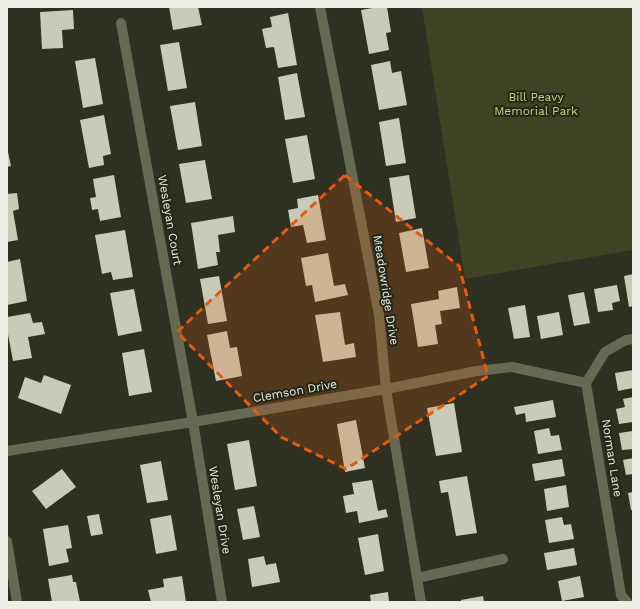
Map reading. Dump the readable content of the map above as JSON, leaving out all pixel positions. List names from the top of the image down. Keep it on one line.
{"streets":{"street":["Wesleyan Court","Meadowridge Drive","Clemson Drive","Norman Lane","Wesleyan Drive"]},"crossings":[["Wesleyan Court","Clemson Drive"],["Wesleyan Court","Wesleyan Drive"],["Meadowridge Drive","Clemson Drive"],["Clemson Drive","Norman Lane"],["Clemson Drive","Wesleyan Drive"]],"parks":["Bill Peavy Memorial Park"]}
